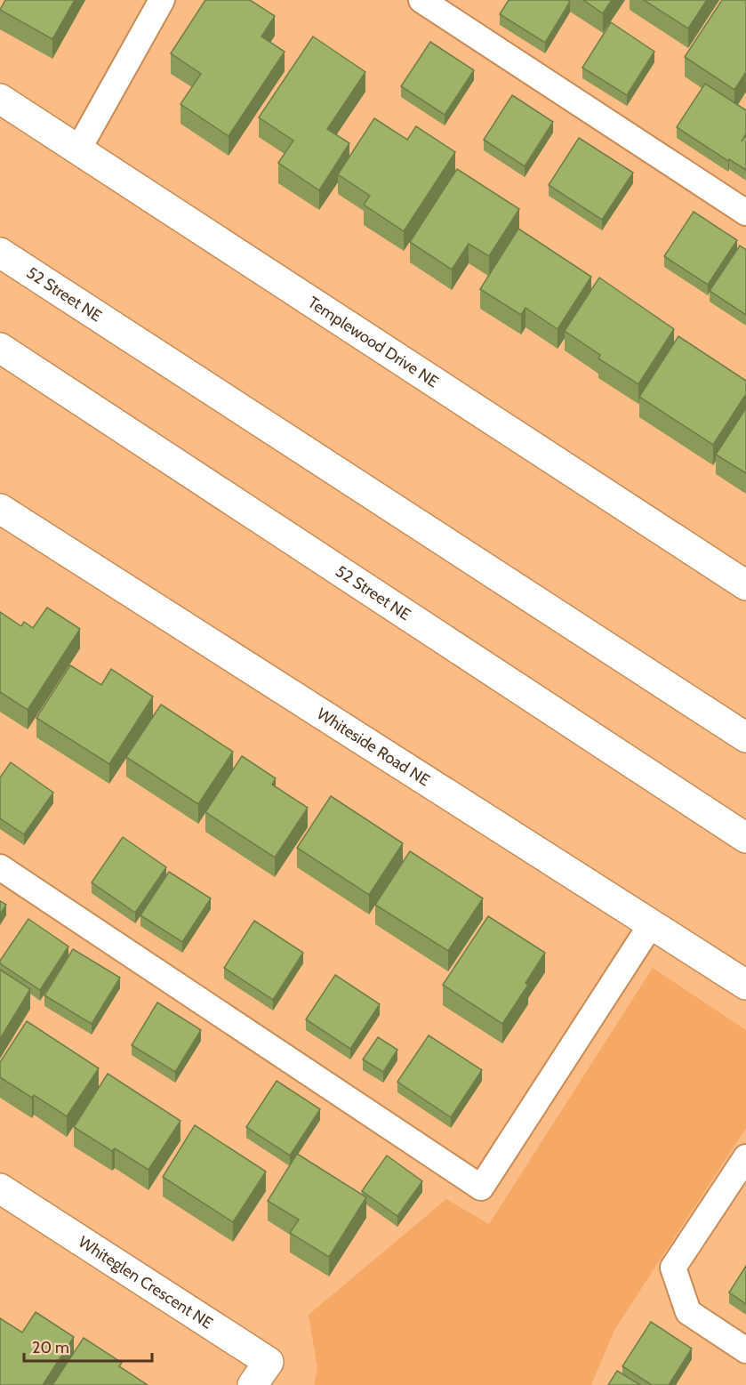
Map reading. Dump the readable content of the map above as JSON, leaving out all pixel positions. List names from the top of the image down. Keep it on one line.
{"streets":{"street":["52 Street NE","Templewood Drive NE","Whiteside Road NE","Whiteglen Crescent NE"]},"scale_bar":"20 m"}
